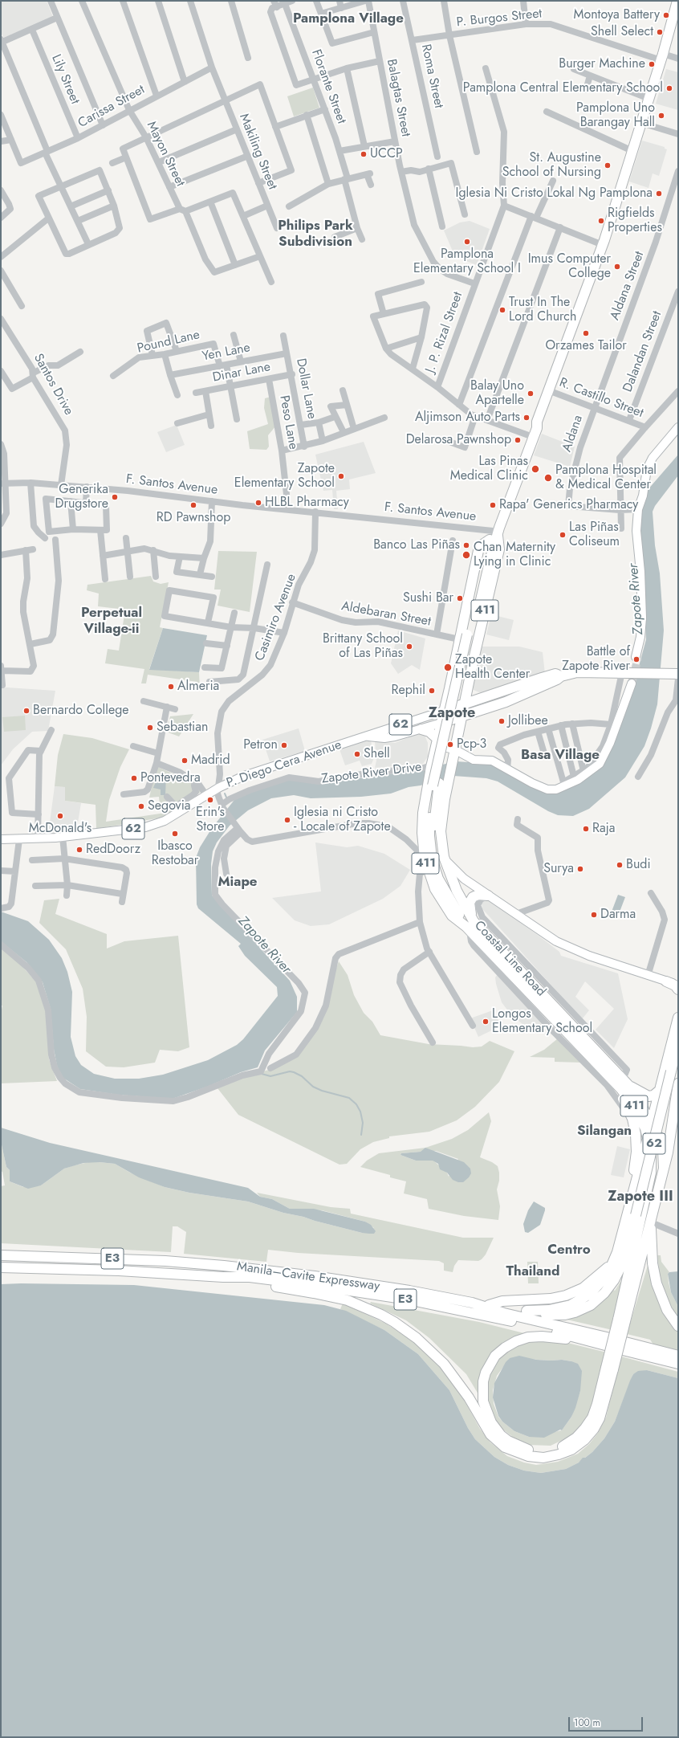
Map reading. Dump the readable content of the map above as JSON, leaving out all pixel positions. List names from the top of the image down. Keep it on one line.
{"streets":{"highway":["411","62","P. Diego Cera Avenue","Coastal Line Road","E3","Manila–Cavite Expressway"],"street":["P. Burgos Street","Roma Street","Lily Street","Florante Street","Balagtas Street","Carissa Street","Makiling Street","Mayon Street","Aldana Street","J. P. Rizal Street","Pound Lane","Dalandan Street","Yen Lane","Dinar Lane","Santos Drive","Dollar Lane","R. Castillo Street","Peso Lane","Aldana","F. Santos Avenue","Aldebaran Street","Casimiro Avenue","Zapote River Drive"]},"crossings":[["P. Burgos Street","Roma Street"],["P. Burgos Street","411"],["Lily Street","Carissa Street"],["Balagtas Street","J. P. Rizal Street"],["Carissa Street","Makiling Street"],["Carissa Street","Mayon Street"],["Aldana Street","R. Castillo Street"],["Aldana Street","Aldana"],["J. P. Rizal Street","411"],["Pound Lane","Yen Lane"],["Dalandan Street","R. Castillo Street"],["Yen Lane","Dollar Lane"],["Dinar Lane","Dollar Lane"],["Dinar Lane","Peso Lane"],["Santos Drive","F. Santos Avenue"],["R. Castillo Street","Aldana"],["R. Castillo Street","411"],["Peso Lane","F. Santos Avenue"],["F. Santos Avenue","411"],["F. Santos Avenue","Casimiro Avenue"],["411","Aldebaran Street"],["411","P. Diego Cera Avenue"],["411","Coastal Line Road"],["Aldebaran Street","Casimiro Avenue"],["Casimiro Avenue","P. Diego Cera Avenue"],["Casimiro Avenue","Zapote River Drive"],["62","Coastal Line Road"],["P. Diego Cera Avenue","Coastal Line Road"],["Zapote River Drive","Coastal Line Road"]],"districts":["Pamplona Village","Philips Park Subdivision","Perpetual Village-ii","Zapote","Basa Village","Miape","Silangan","Zapote III","Centro","Thailand"],"water":["Zapote River"],"places":["Montoya Battery","Shell Select","Burger Machine","Pamplona Central Elementary School","Pamplona Uno Barangay Hall","UCCP","St. Augustine School of Nursing","Iglesia Ni Cristo Lokal Ng Pamplona","Rigfields Properties","Pamplona Elementary School I","Imus Computer College","Trust In The Lord Church","Orzames Tailor","Balay Uno Apartelle","Aljimson Auto Parts","Delarosa Pawnshop","Las Pinas Medical Clinic","Zapote Elementary School","Pamplona Hospital & Medical Center","Generika Drugstore","HLBL Pharmacy","RD Pawnshop","Rapa' Generics Pharmacy","Las Piñas Coliseum","Banco Las Piñas","Chan Maternity Lying in Clinic","Sushi Bar","Brittany School of Las Piñas","Battle of Zapote River","Zapote Health Center","Almeria","Rephil","Bernardo College","Jollibee","Sebastian","Pcp-3","Petron","Shell","Madrid","Pontevedra","Erin's Store","Segovia","McDonald's","Iglesia ni Cristo - Locale of Zapote","Raja","Ibasco Restobar","RedDoorz","Budi","Surya","Darma","Longos Elementary School"],"scale_bar":"100 m"}
